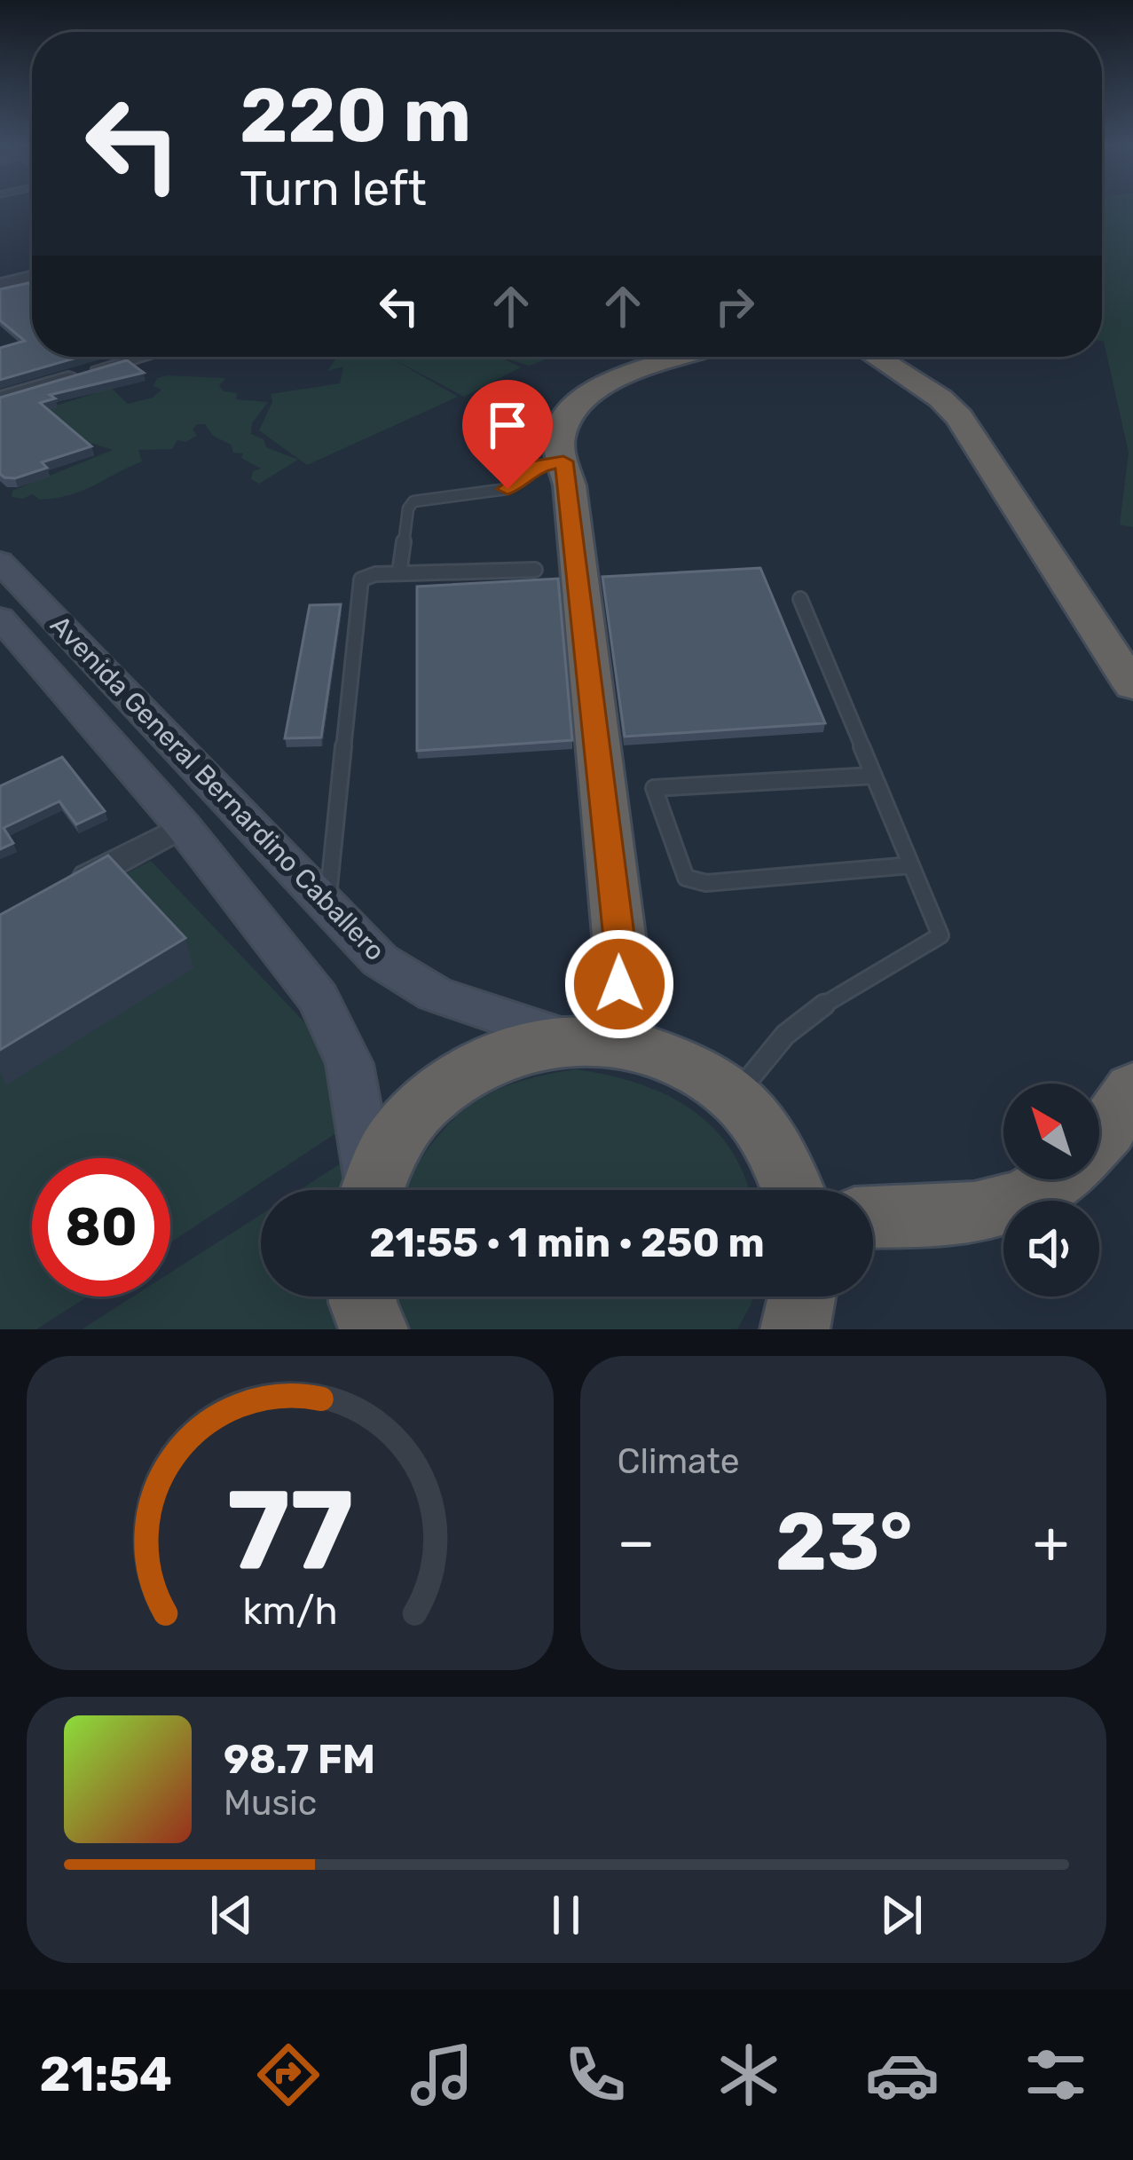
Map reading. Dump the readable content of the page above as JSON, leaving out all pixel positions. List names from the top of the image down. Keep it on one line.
{"streets":{"main road":["Avenida General Bernardino Caballero"]},"north":"top left","page":{"turn":["220 m","Turn left"],"limit":"80","trip":"21:55 · 1 min · 250 m","tile":"Climate","heat":["−","23°","+"],"song":["98.7 FM","Music"],"tabs":"21:54","gauge":["77","km/h"]}}
